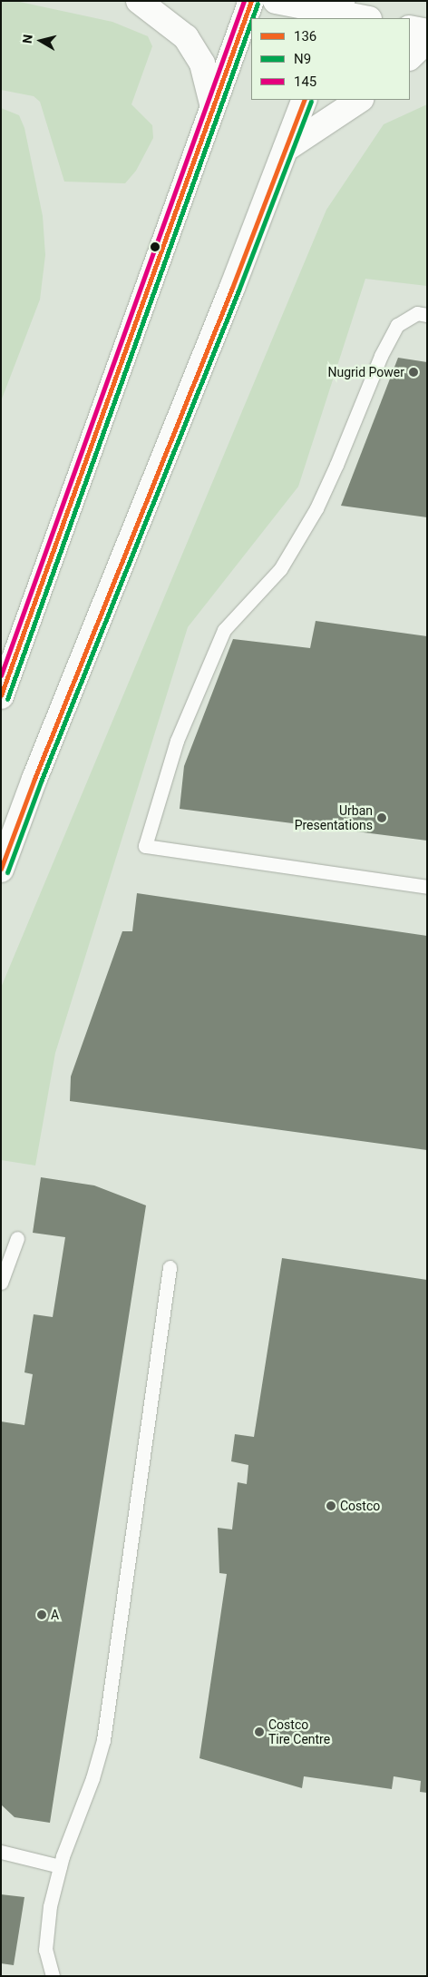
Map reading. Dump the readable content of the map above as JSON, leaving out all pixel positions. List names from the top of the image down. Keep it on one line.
{"places":["Nugrid Power","Urban Presentations","Costco","A","Costco Tire Centre"],"lines":["transit line 136","transit line 145","transit line N9"],"legend":["136","N9","145"],"north":"left"}
